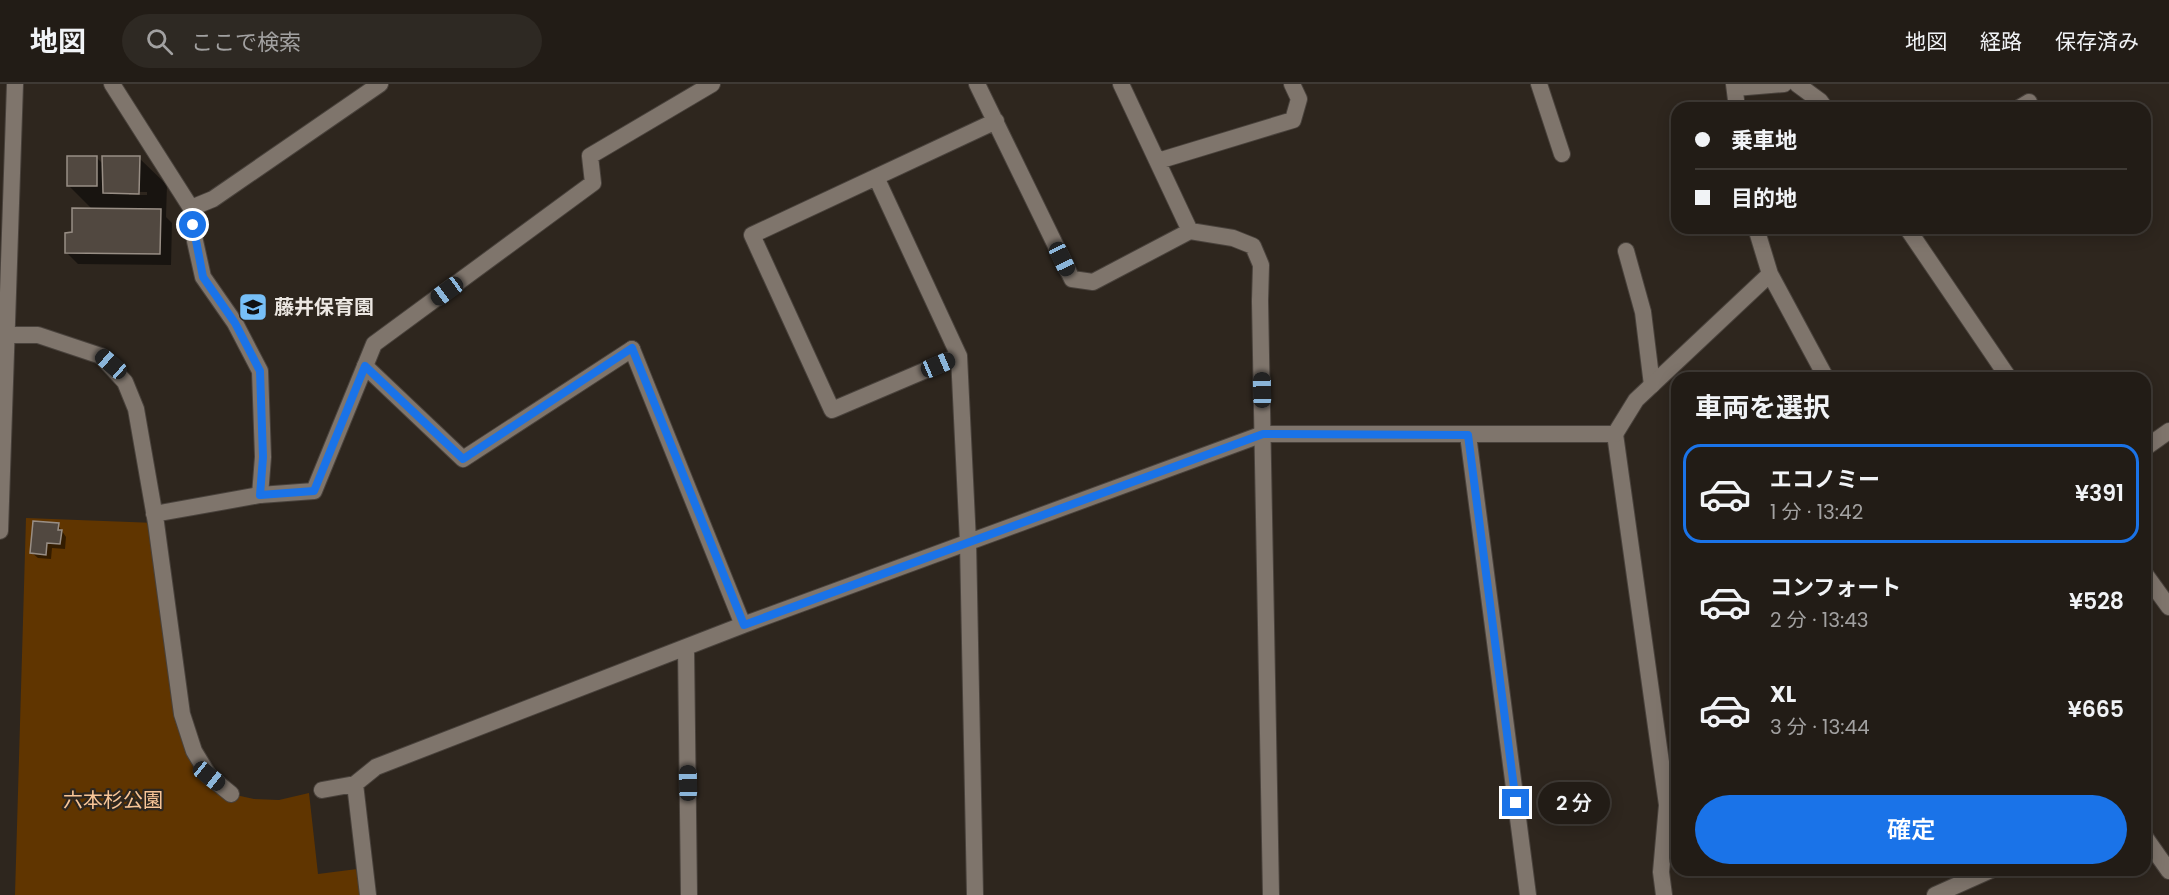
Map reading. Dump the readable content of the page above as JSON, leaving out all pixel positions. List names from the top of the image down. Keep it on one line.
{"parks":["六本杉公園"],"places":{"school or university":["藤井保育園"]},"page":{"header":"地図","search":"ここで検索","nav":["地図","経路","保存済み"],"banner":["乗車地","目的地"],"heading":"車両を選択","list":[{"name":"エコノミー","note":"1 分 · 13:42","value":"¥391"},{"name":"コンフォート","note":"2 分 · 13:43","value":"¥528"},{"name":"XL","note":"3 分 · 13:44","value":"¥665"}],"bubble":"2 分","buttons":"確定"}}
